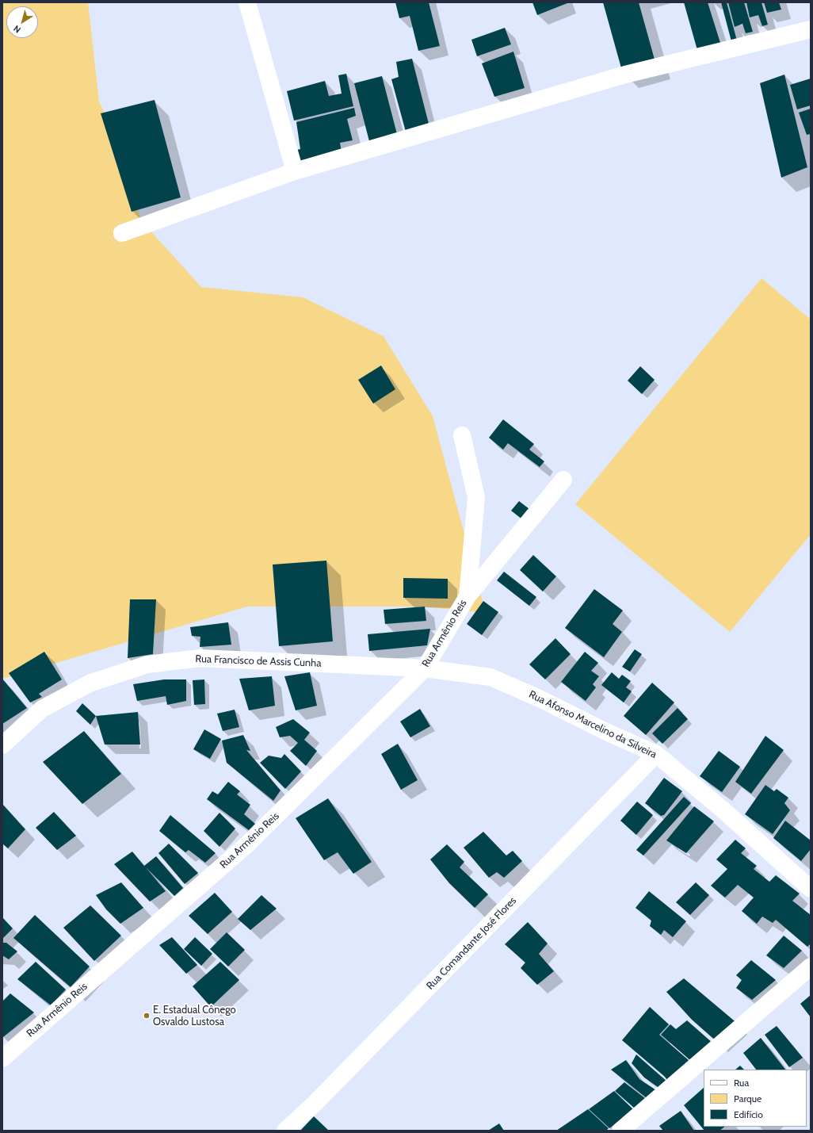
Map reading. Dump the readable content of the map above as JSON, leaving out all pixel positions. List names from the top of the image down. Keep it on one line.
{"streets":{"street":["Rua Armênio Reis","Rua Francisco de Assis Cunha","Rua Afonso Marcelino da Silveira","Rua Comandante José Flores"]},"crossings":[["Rua Armênio Reis","Rua Francisco de Assis Cunha"],["Rua Armênio Reis","Rua Afonso Marcelino da Silveira"],["Rua Francisco de Assis Cunha","Rua Afonso Marcelino da Silveira"],["Rua Afonso Marcelino da Silveira","Rua Comandante José Flores"]],"places":["E. Estadual Cônego Osvaldo Lustosa"],"legend":["Rua","Parque","Edifício"],"north":"bottom left"}
